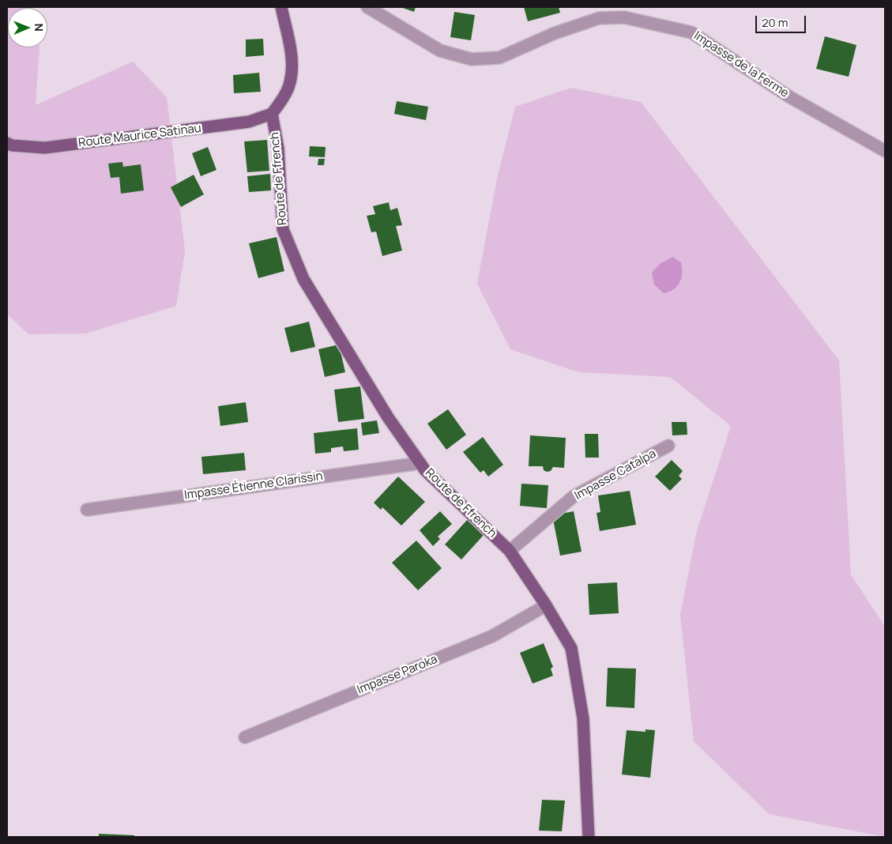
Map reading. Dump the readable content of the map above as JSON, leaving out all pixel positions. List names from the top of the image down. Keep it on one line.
{"streets":{"main road":["Route Maurice Satinau","Route de Ffrench"],"street":["Impasse de la Ferme","Impasse Catalpa","Impasse Étienne Clarissin","Impasse Paroka"]},"crossings":[["Route Maurice Satinau","Route de Ffrench"],["Route de Ffrench","Impasse Catalpa"],["Route de Ffrench","Impasse Étienne Clarissin"],["Route de Ffrench","Impasse Paroka"]],"scale_bar":"20 m","north":"right"}
